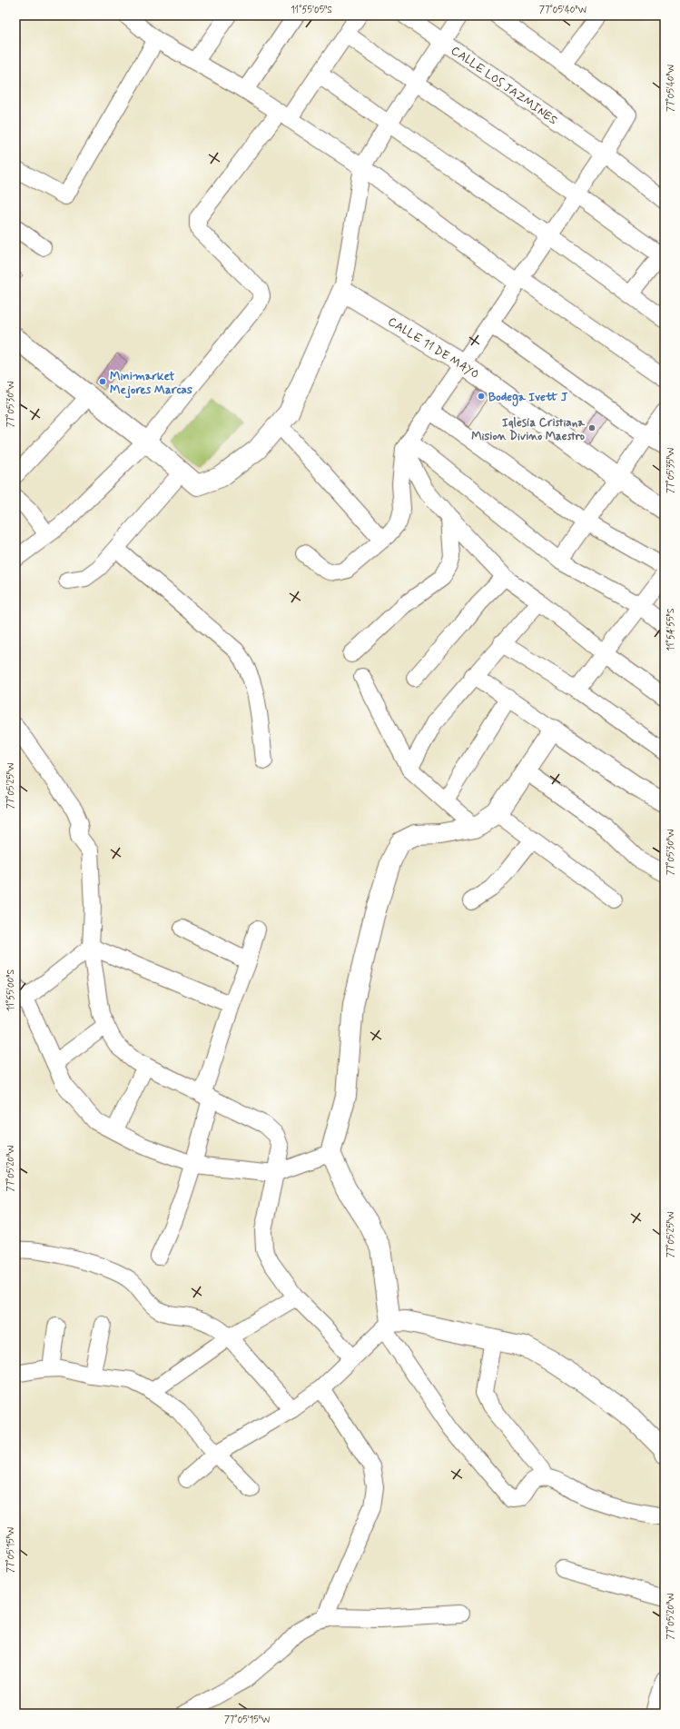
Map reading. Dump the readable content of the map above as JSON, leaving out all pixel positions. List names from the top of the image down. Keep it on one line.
{"streets":{"street":["CALLE LOS JAZMINES","CALLE 11 DE MAYO"]},"places":["Minimarket Mejores Marcas","Bodega Ivett J","Iglesia Cristiana Mision Divino Maestro"],"coordinates":["11°55'05\"S","77°05'40\"W","77°05'30\"W","77°05'35\"W","11°54'55\"S","77°05'25\"W","11°55'00\"S","77°05'20\"W","77°05'15\"W"]}
